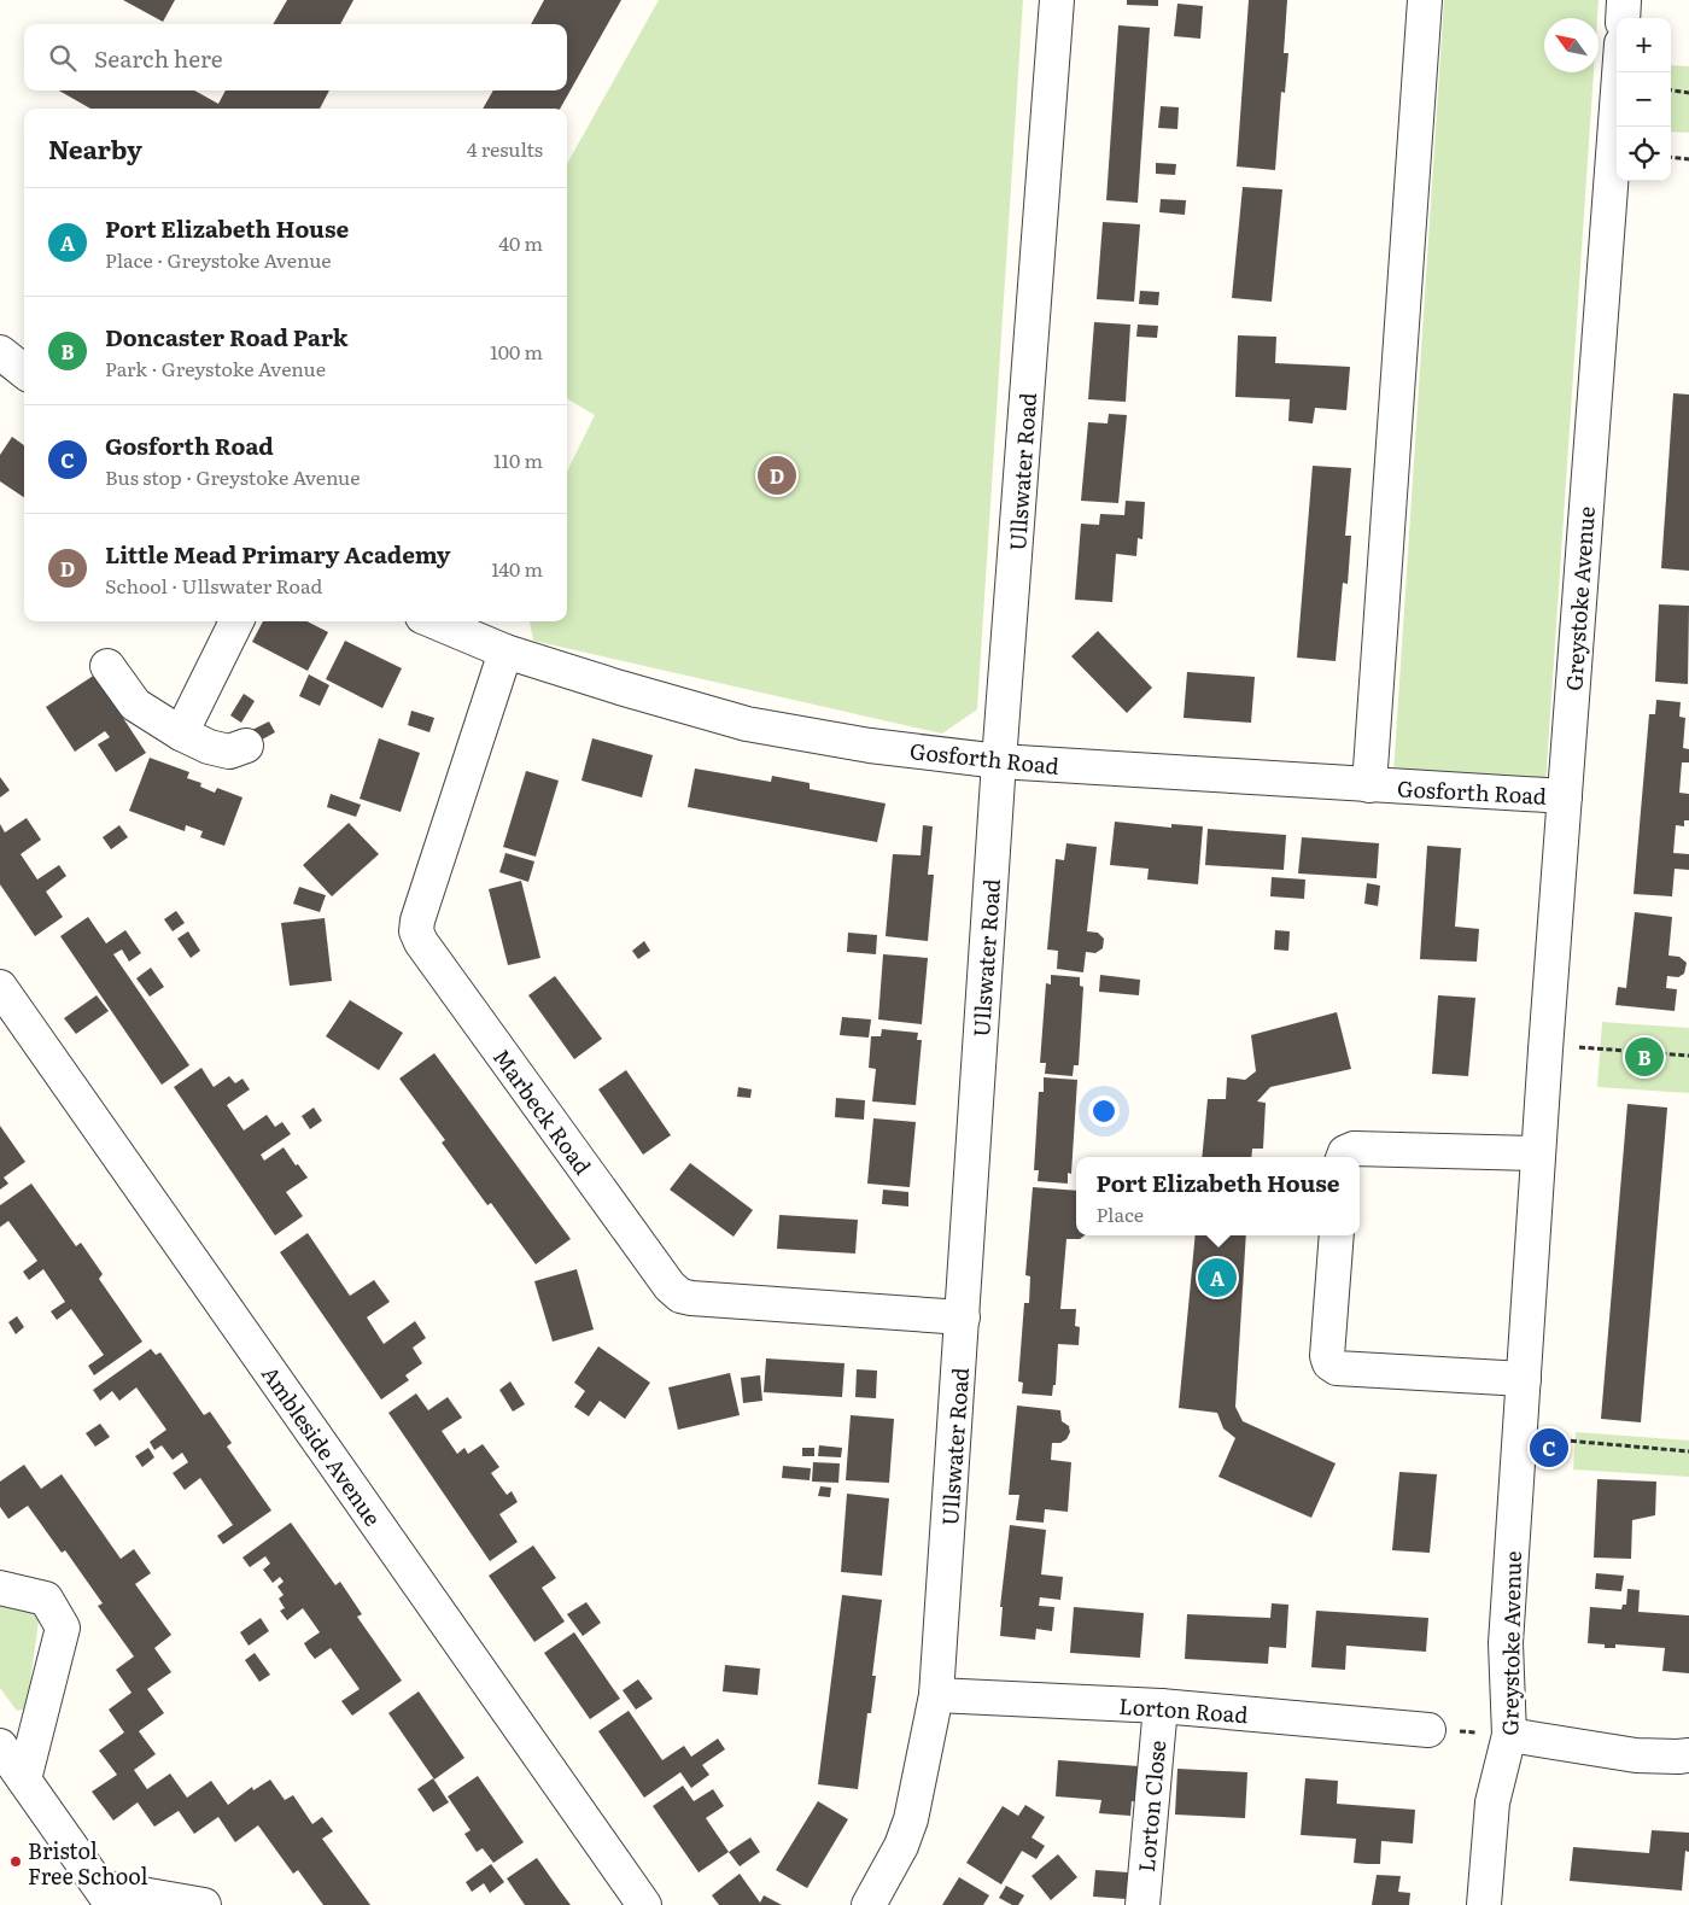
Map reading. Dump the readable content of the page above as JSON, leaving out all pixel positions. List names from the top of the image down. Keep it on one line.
{"streets":{"street":["Ullswater Road","Greystoke Avenue","Gosforth Road","Marbeck Road","Ambleside Avenue","Lorton Road","Lorton Close"]},"crossings":[["Ullswater Road","Gosforth Road"],["Ullswater Road","Marbeck Road"],["Ullswater Road","Lorton Road"],["Greystoke Avenue","Gosforth Road"],["Gosforth Road","Marbeck Road"],["Lorton Road","Lorton Close"]],"places":["Bristol Free School"],"north":"top left","page":{"map_buttons":["+","−"],"search":"Search here","heading":["Nearby","4 results"],"list":[{"mark":"A","name":"Port Elizabeth House","note":"Place · Greystoke Avenue","value":"40 m"},{"mark":"B","name":"Doncaster Road Park","note":"Park · Greystoke Avenue","value":"100 m"},{"mark":"C","name":"Gosforth Road","note":"Bus stop · Greystoke Avenue","value":"110 m"},{"mark":"D","name":"Little Mead Primary Academy","note":"School · Ullswater Road","value":"140 m"}],"pins":["D","B","A","C"],"popup":["Port Elizabeth House","Place"]}}
